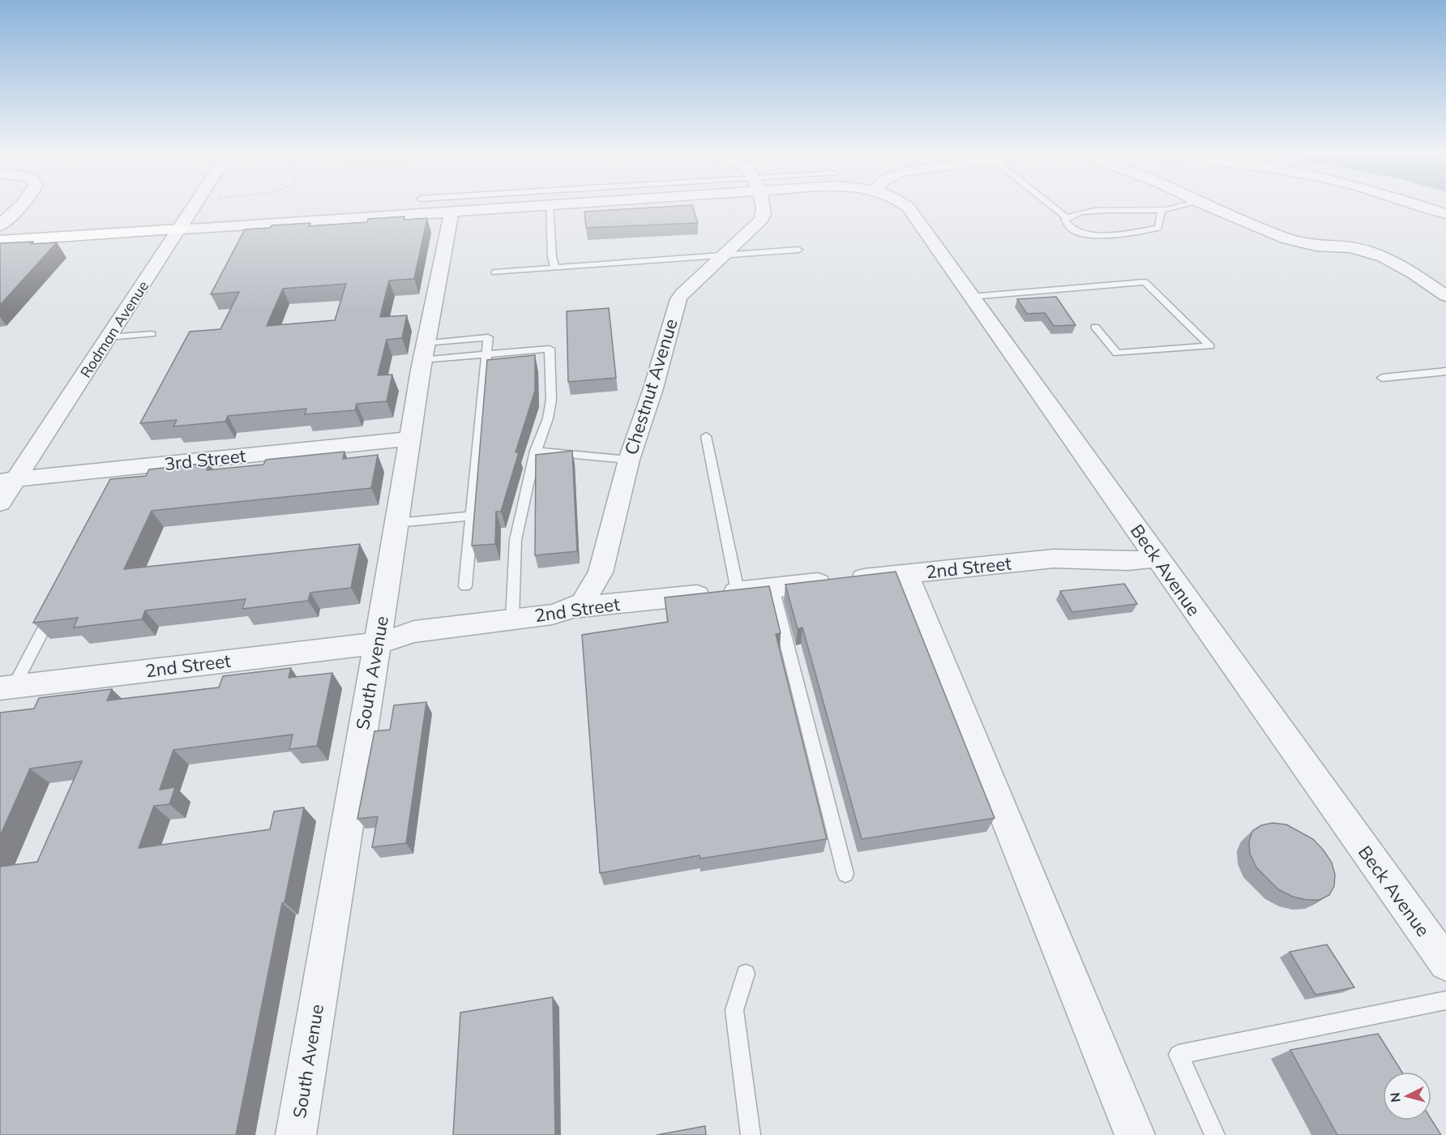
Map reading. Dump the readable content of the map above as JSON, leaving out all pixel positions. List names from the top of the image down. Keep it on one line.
{"streets":{"street":["Rodman Avenue","Chestnut Avenue","3rd Street","2nd Street","Beck Avenue","South Avenue"]},"crossings":[["Rodman Avenue","3rd Street"],["Rodman Avenue","Beck Avenue"],["Chestnut Avenue","2nd Street"],["3rd Street","South Avenue"],["2nd Street","Beck Avenue"],["2nd Street","South Avenue"],["Beck Avenue","South Avenue"]],"north":"left"}
